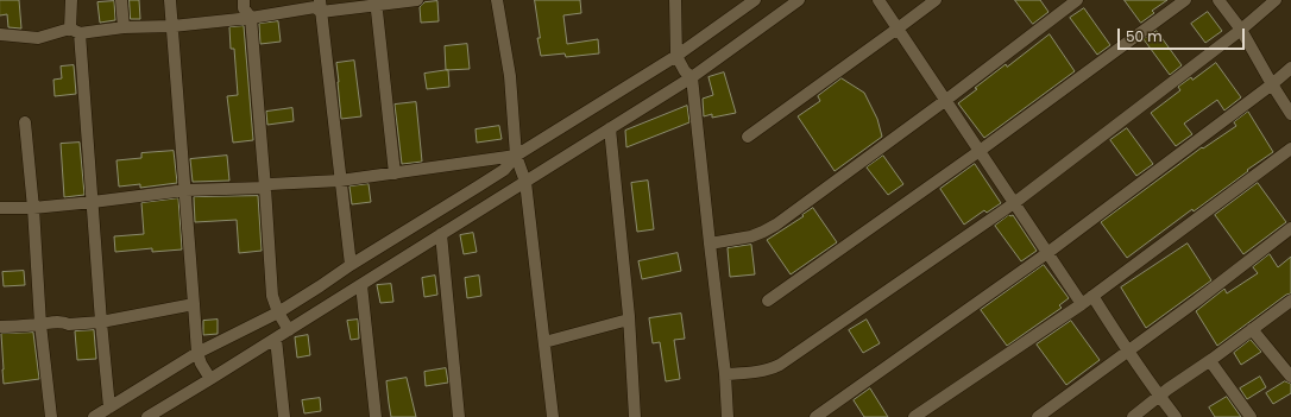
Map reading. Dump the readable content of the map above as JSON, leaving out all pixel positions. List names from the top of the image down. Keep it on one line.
{"scale_bar":"50 m"}
